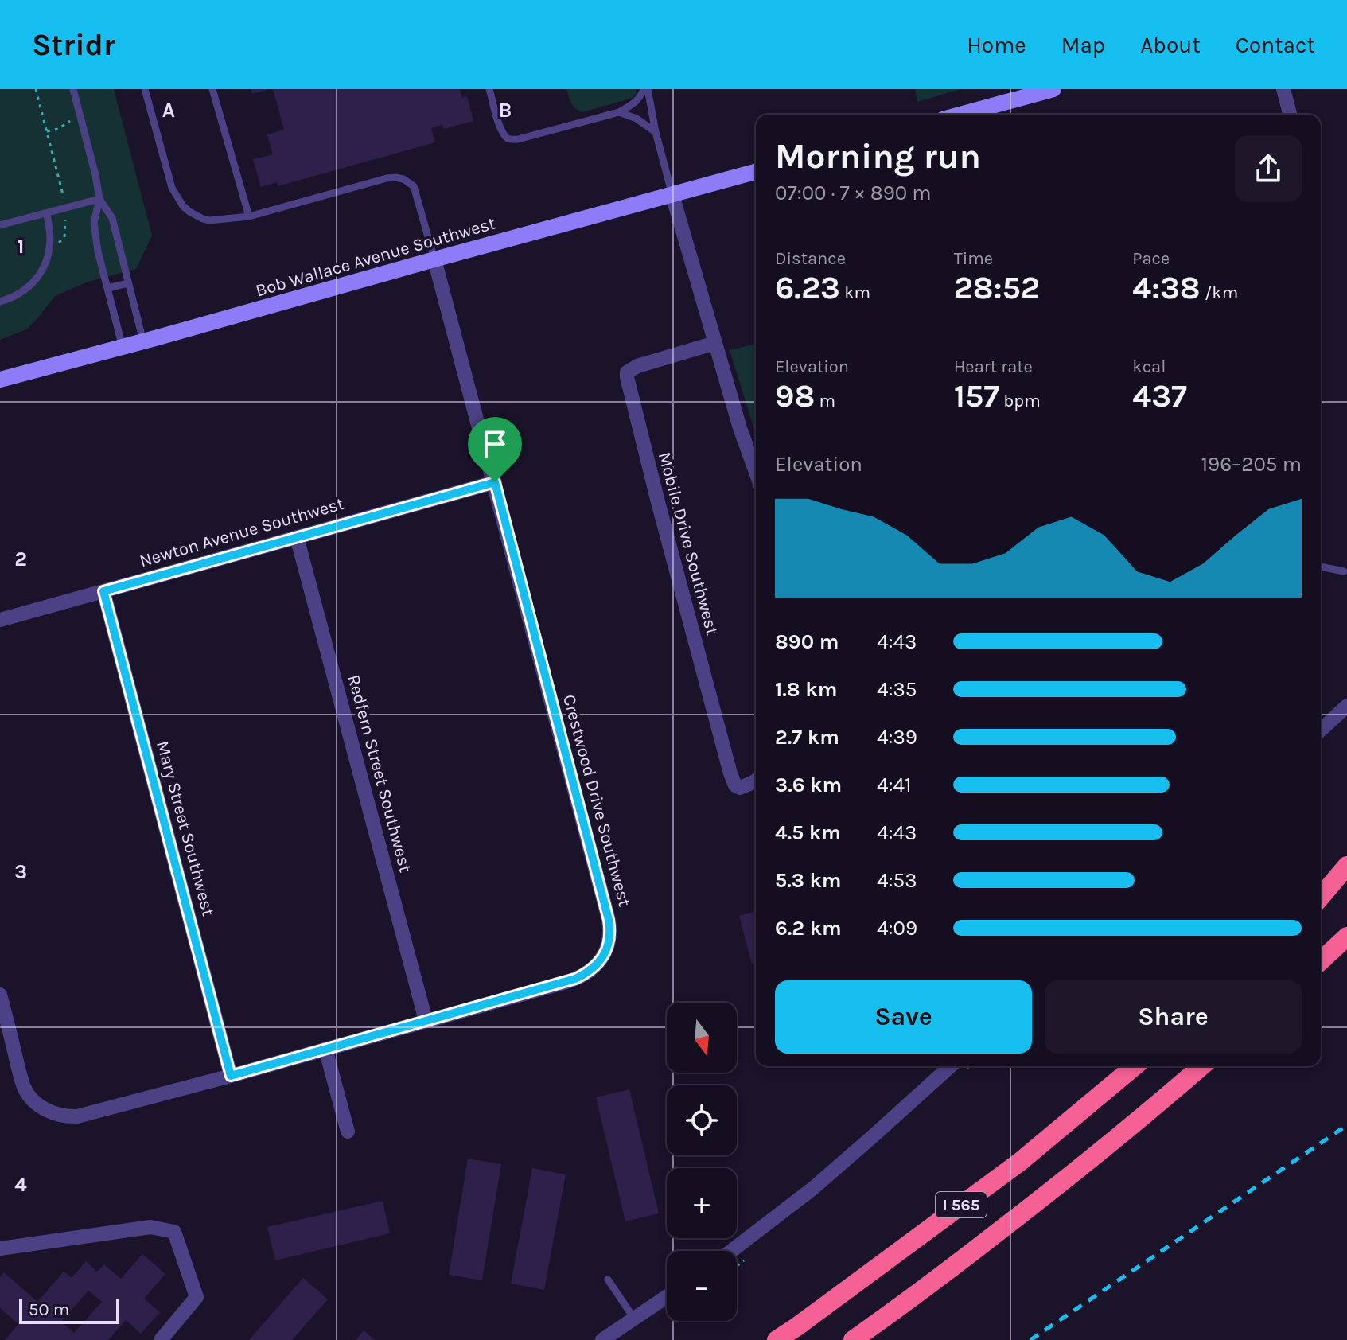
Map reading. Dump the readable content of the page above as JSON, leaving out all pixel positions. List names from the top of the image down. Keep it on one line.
{"streets":{"highway":["I 565"],"main road":["Bob Wallace Avenue Southwest"],"street":["Newton Avenue Southwest","Mobile Drive Southwest","Redfern Street Southwest","Crestwood Drive Southwest","Mary Street Southwest"]},"crossings":[["Bob Wallace Avenue Southwest","Crestwood Drive Southwest"],["Newton Avenue Southwest","Redfern Street Southwest"],["Newton Avenue Southwest","Crestwood Drive Southwest"],["Newton Avenue Southwest","Mary Street Southwest"],["Redfern Street Southwest","Crestwood Drive Southwest"],["Crestwood Drive Southwest","Mary Street Southwest"]],"scale_bar":"50 m","north":"bottom","page":{"header":"Stridr","nav":["Home","Map","About","Contact"],"heading":["Morning run","07:00 · 7 × 890 m"],"stats":[["Distance","6.23 km"],["Time","28:52"],["Pace","4:38 /km"],["Elevation","98 m"],["Heart rate","157 bpm"],["kcal","437"]],"chart":["Elevation","196–205 m"],"list":[{"name":"890 m","note":"4:43"},{"name":"1.8 km","note":"4:35"},{"name":"2.7 km","note":"4:39"},{"name":"3.6 km","note":"4:41"},{"name":"4.5 km","note":"4:43"},{"name":"5.3 km","note":"4:53"},{"name":"6.2 km","note":"4:09"}],"buttons":["Save","Share"],"map_buttons":["+","−"],"scale":"50 m"},"grid":{"columns":["A","B"],"rows":["1","2","3","4"]}}
